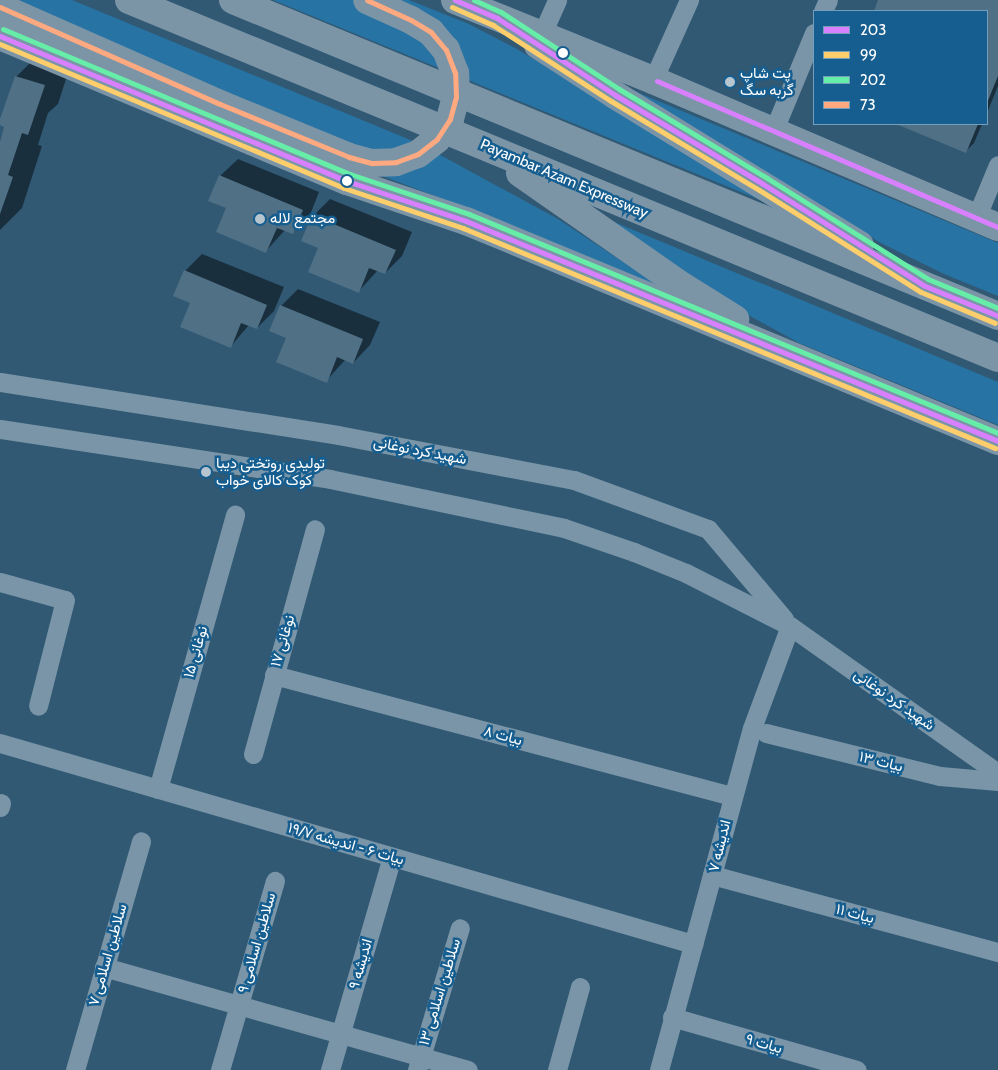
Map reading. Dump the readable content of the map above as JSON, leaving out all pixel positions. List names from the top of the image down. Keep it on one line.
{"streets":{"highway":["Payambar Azam Expressway"],"street":["شهید کرد نوغانی","نوغانی ۱۷","نوغانی ۱۵","بیات ۸","بیات ۱۳","بیات ۶ - اندیشه ۱۹/۷","اندیشه ۷","بیات ۱۱","سلاطین اسلامی ۹","سلاطین اسلامی ۷","اندیشه ۹","سلاطین اسلامی ۱۳","بیات ۹"]},"crossings":[["شهید کرد نوغانی","اندیشه ۷"],["نوغانی ۱۷","بیات ۸"],["نوغانی ۱۵","بیات ۶ - اندیشه ۱۹/۷"],["بیات ۸","اندیشه ۷"],["بیات ۶ - اندیشه ۱۹/۷","اندیشه ۷"],["بیات ۶ - اندیشه ۱۹/۷","اندیشه ۹"],["اندیشه ۷","بیات ۱۱"],["اندیشه ۷","بیات ۹"]],"places":["پت شاپ گربه سگ","مجتمع لاله","تولیدی روتختی دیبا کوک کالای خواب"],"lines":["transit line 203","transit line 202","transit line 73","transit line 99"],"legend":["203","99","202","73"]}
